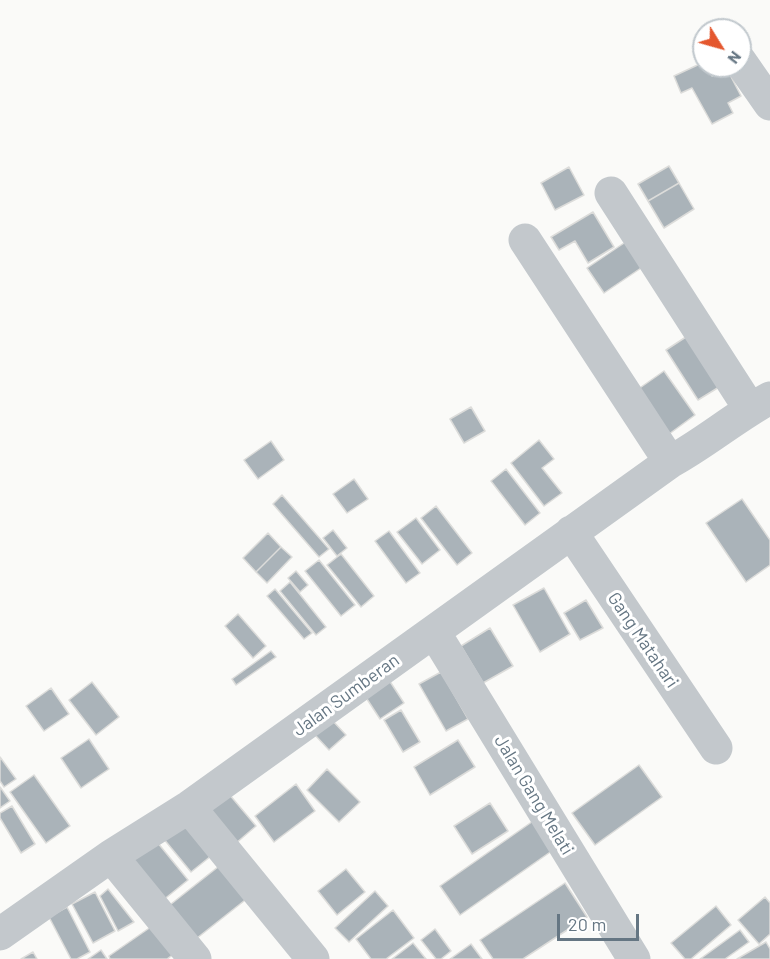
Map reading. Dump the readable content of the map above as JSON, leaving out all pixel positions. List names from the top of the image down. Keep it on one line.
{"streets":{"street":["Gang Matahari","Jalan Sumberan","Jalan Gang Melati"]},"crossings":[["Gang Matahari","Jalan Sumberan"],["Jalan Sumberan","Jalan Gang Melati"]],"scale_bar":"20 m","north":"bottom right"}
